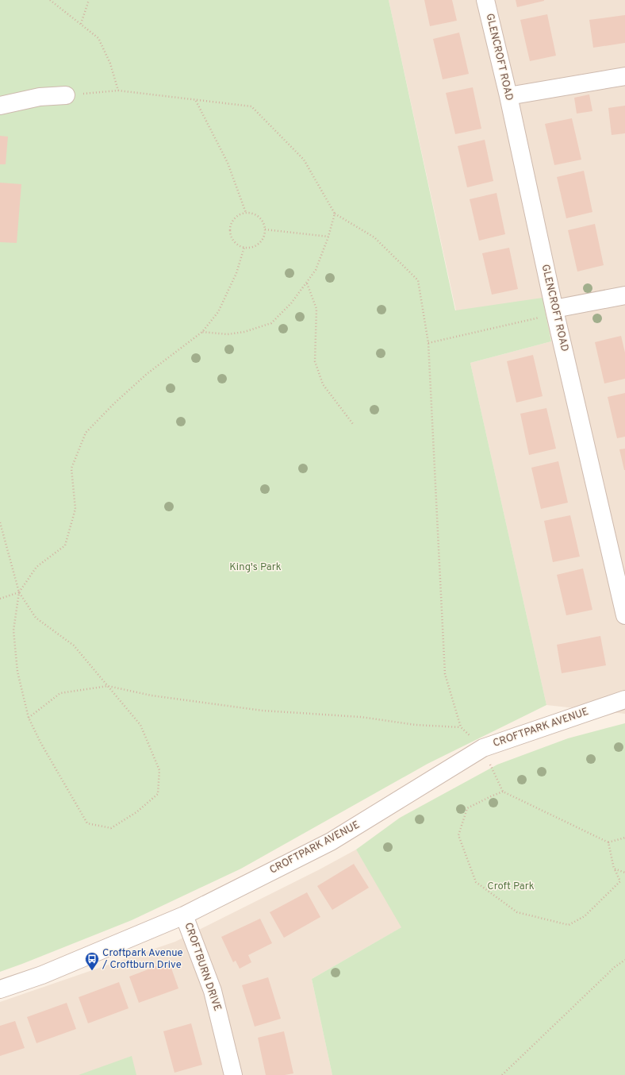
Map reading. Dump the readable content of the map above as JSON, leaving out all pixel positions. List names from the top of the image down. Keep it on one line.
{"streets":{"street":["GLENCROFT ROAD","CROFTPARK AVENUE","CROFTBURN DRIVE"]},"crossings":[["CROFTPARK AVENUE","CROFTBURN DRIVE"]],"parks":["King's Park","Croft Park"],"places":{"bus stop":["Croftpark Avenue / Croftburn Drive"]}}
